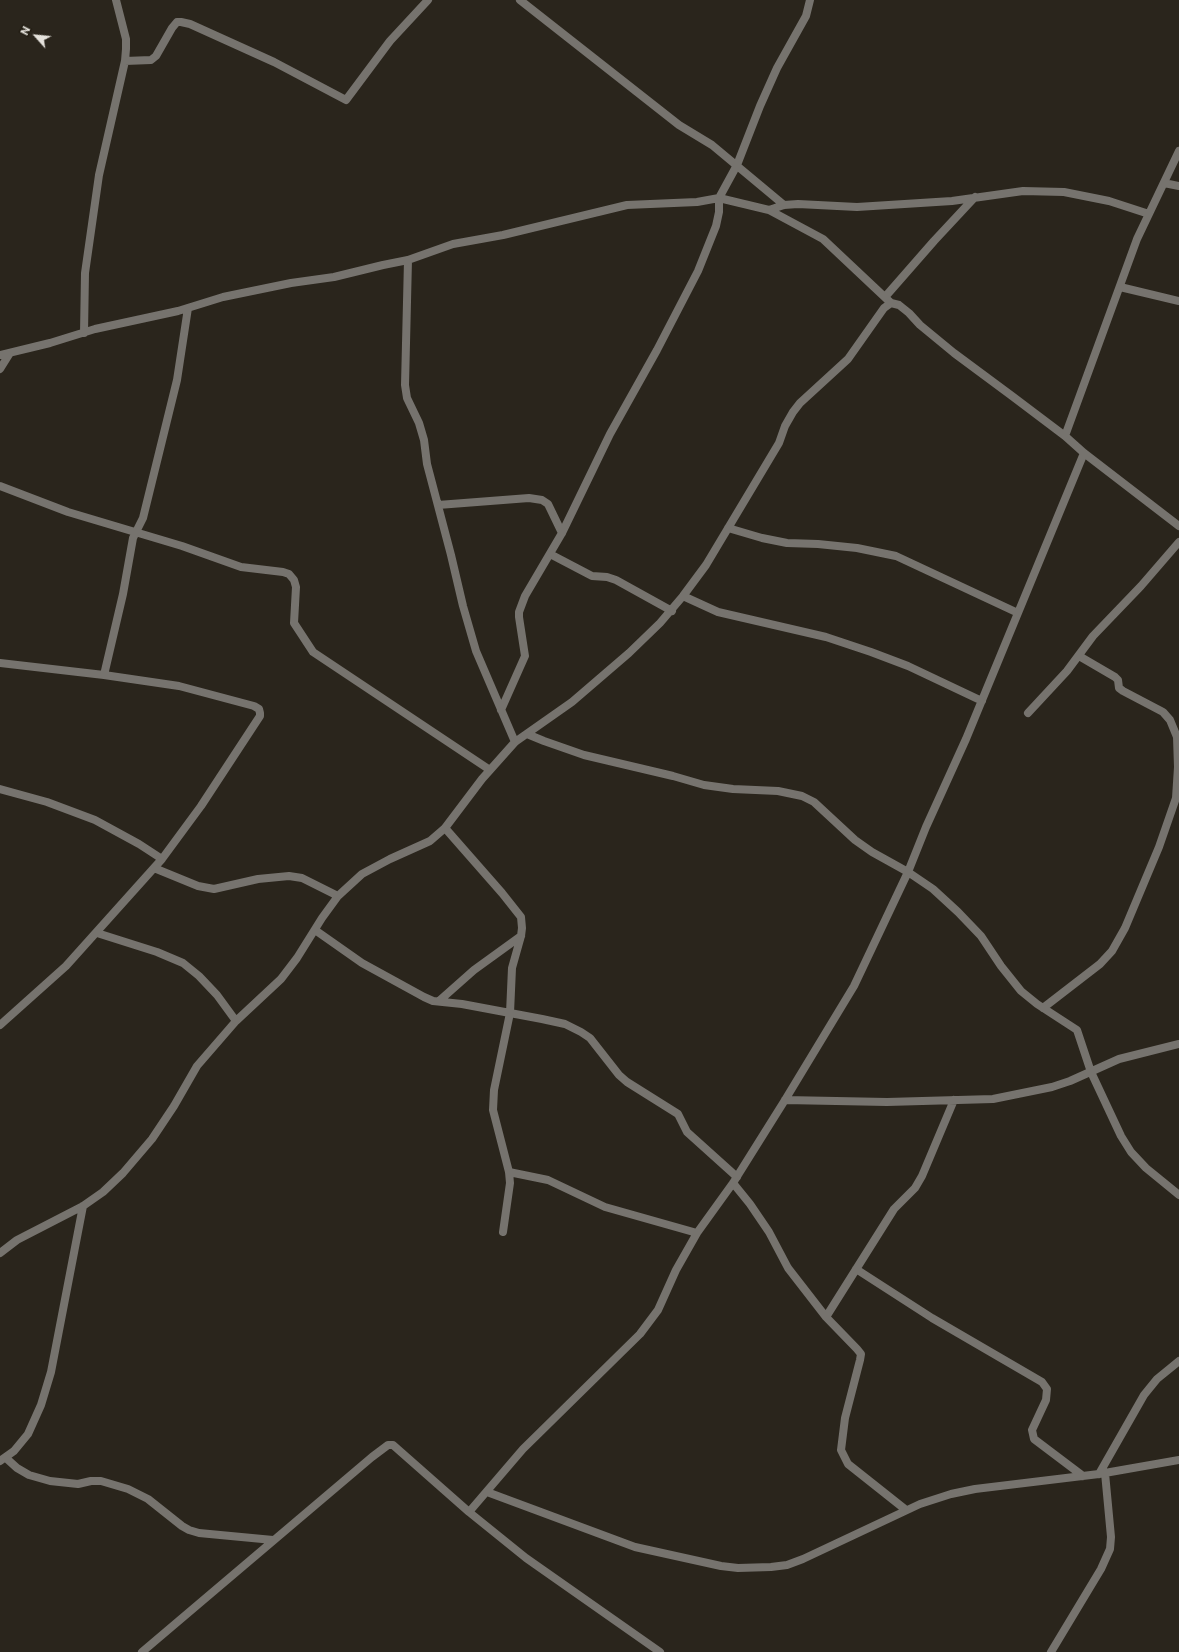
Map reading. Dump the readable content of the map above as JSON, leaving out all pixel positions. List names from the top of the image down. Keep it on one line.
{"north":"top left"}
